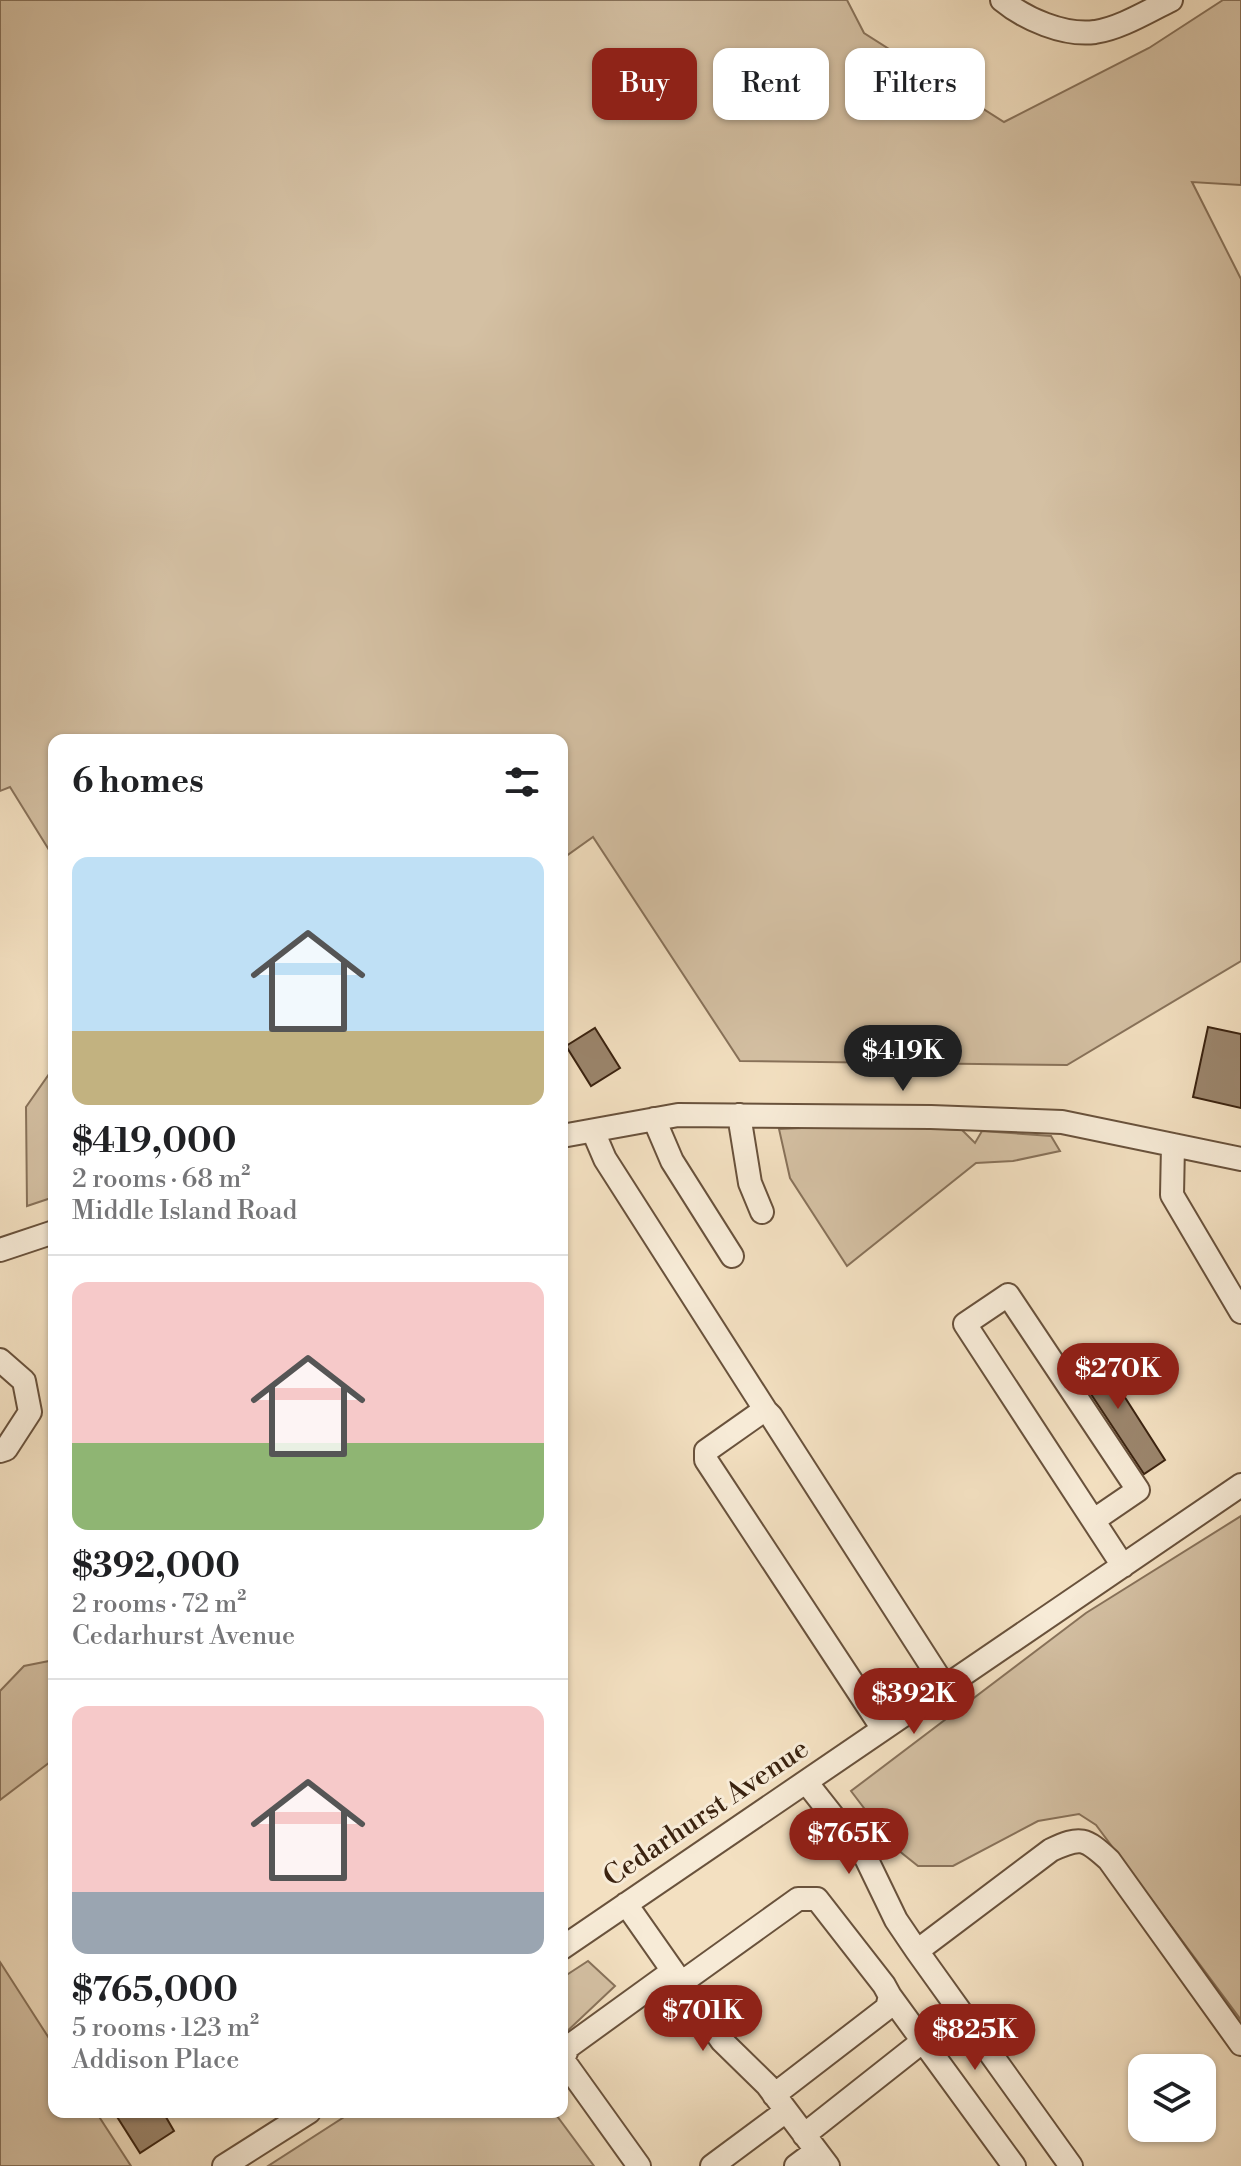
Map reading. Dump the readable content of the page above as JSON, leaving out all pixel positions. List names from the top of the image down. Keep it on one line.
{"streets":{"street":["Cedarhurst Avenue"]},"page":{"chip":["Buy","Rent","Filters"],"heading":"6 homes","list":[{"name":"$419,000","note":"2 rooms · 68 m² · Middle Island Road"},{"name":"$392,000","note":"2 rooms · 72 m² · Cedarhurst Avenue"},{"name":"$765,000","note":"5 rooms · 123 m² · Addison Place"}],"price":["$419K","$270K","$392K","$765K","$701K","$825K"]}}
